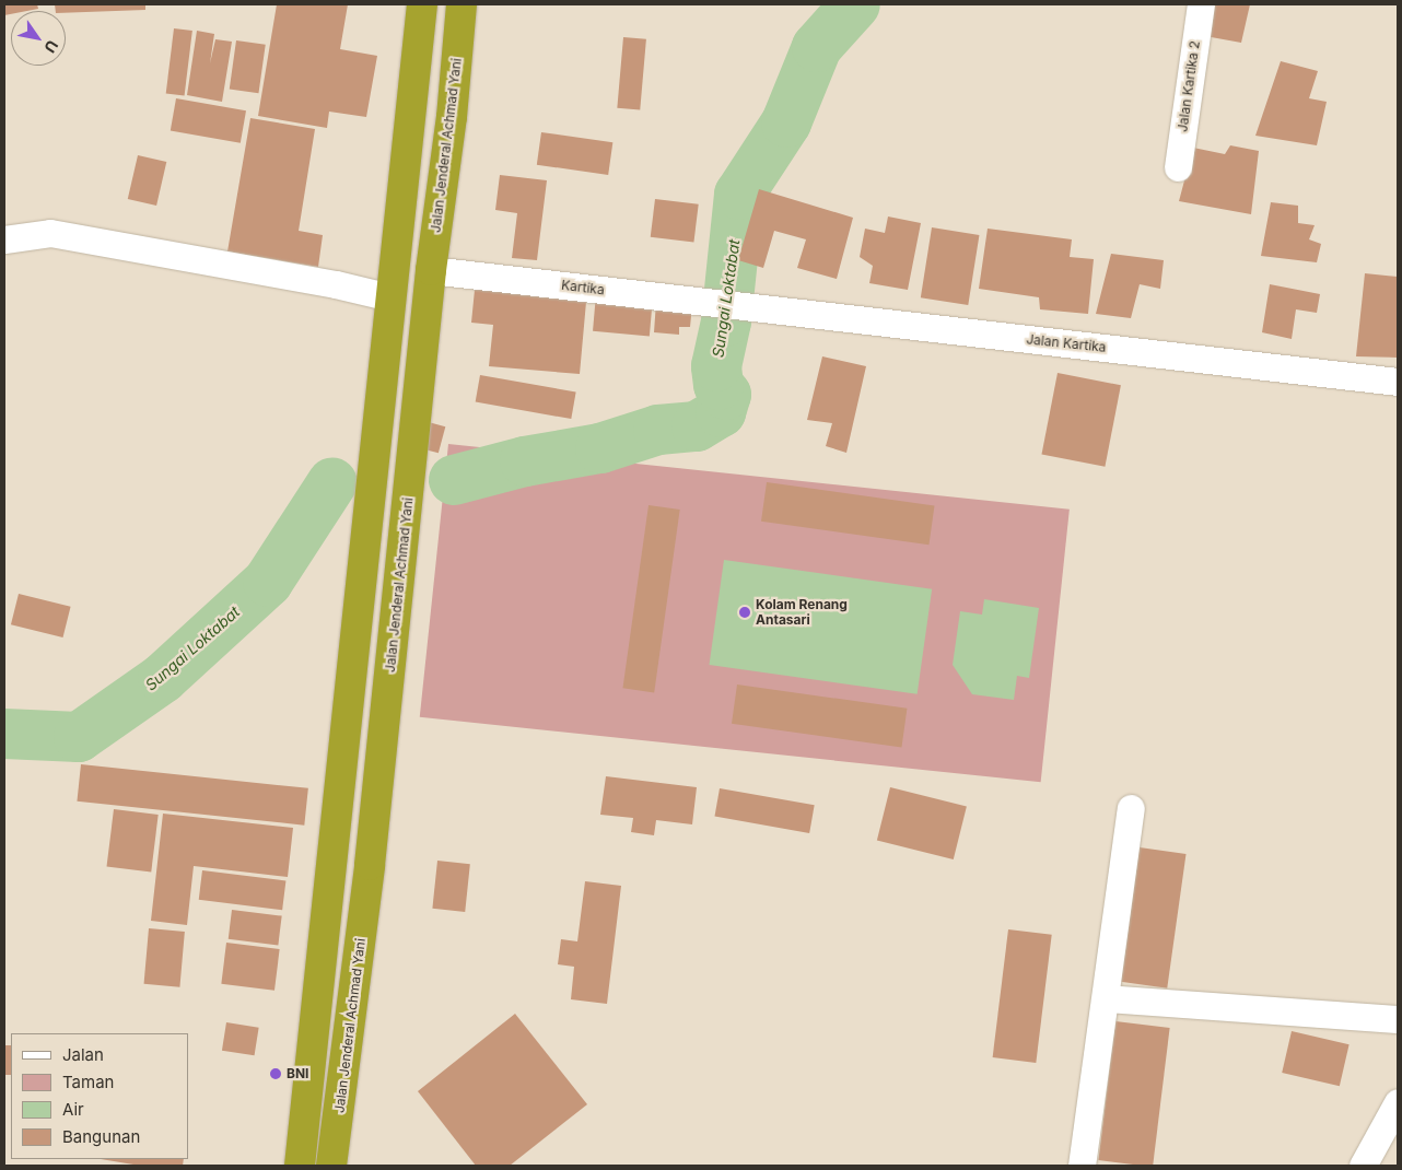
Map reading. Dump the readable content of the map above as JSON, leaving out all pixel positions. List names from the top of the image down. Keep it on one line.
{"streets":{"highway":["Jalan Jenderal Achmad Yani"],"street":["Jalan Kartika 2","Kartika","Jalan Kartika"]},"crossings":[["Jalan Jenderal Achmad Yani","Kartika"],["Kartika","Jalan Kartika"]],"water":["Sungai Loktabat"],"places":["Kolam Renang Antasari","BNI"],"legend":["Jalan","Taman","Air","Bangunan"],"north":"bottom right"}
